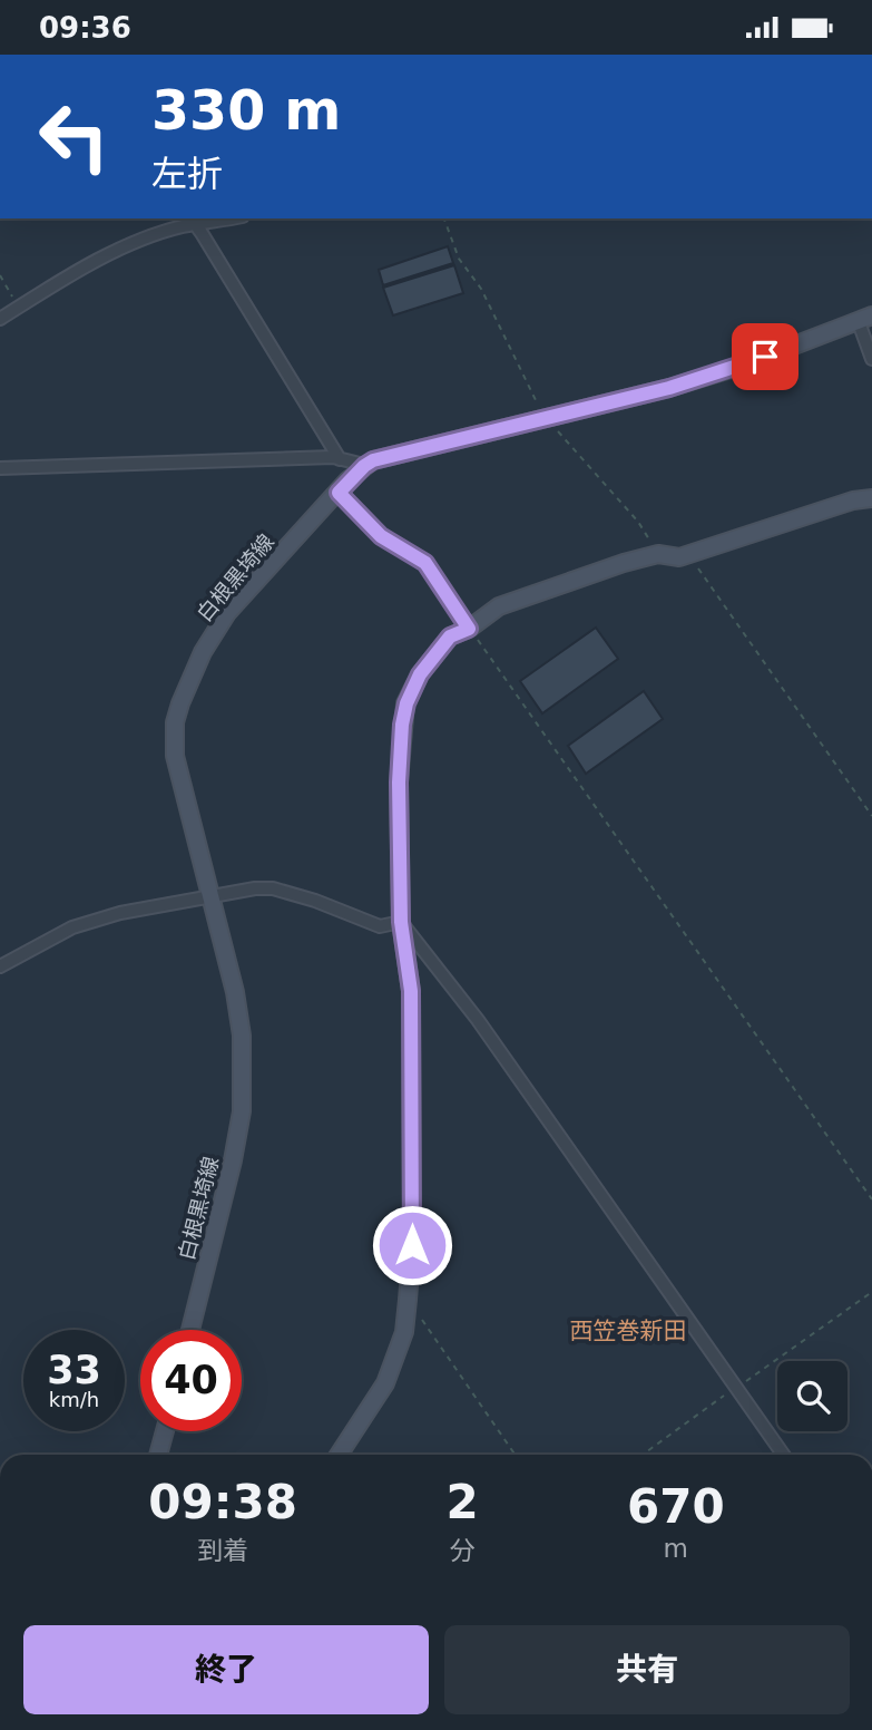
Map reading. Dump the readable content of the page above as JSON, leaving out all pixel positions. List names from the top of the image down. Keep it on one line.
{"streets":{"main road":["白根黒埼線"]},"districts":["西笠巻新田"],"page":{"status":"09:36","turn":["330 m","左折"],"speed":"33 km/h","limit":"40","eta":["09:38","到着","2","分","670","m"],"buttons":["終了","共有"]}}
